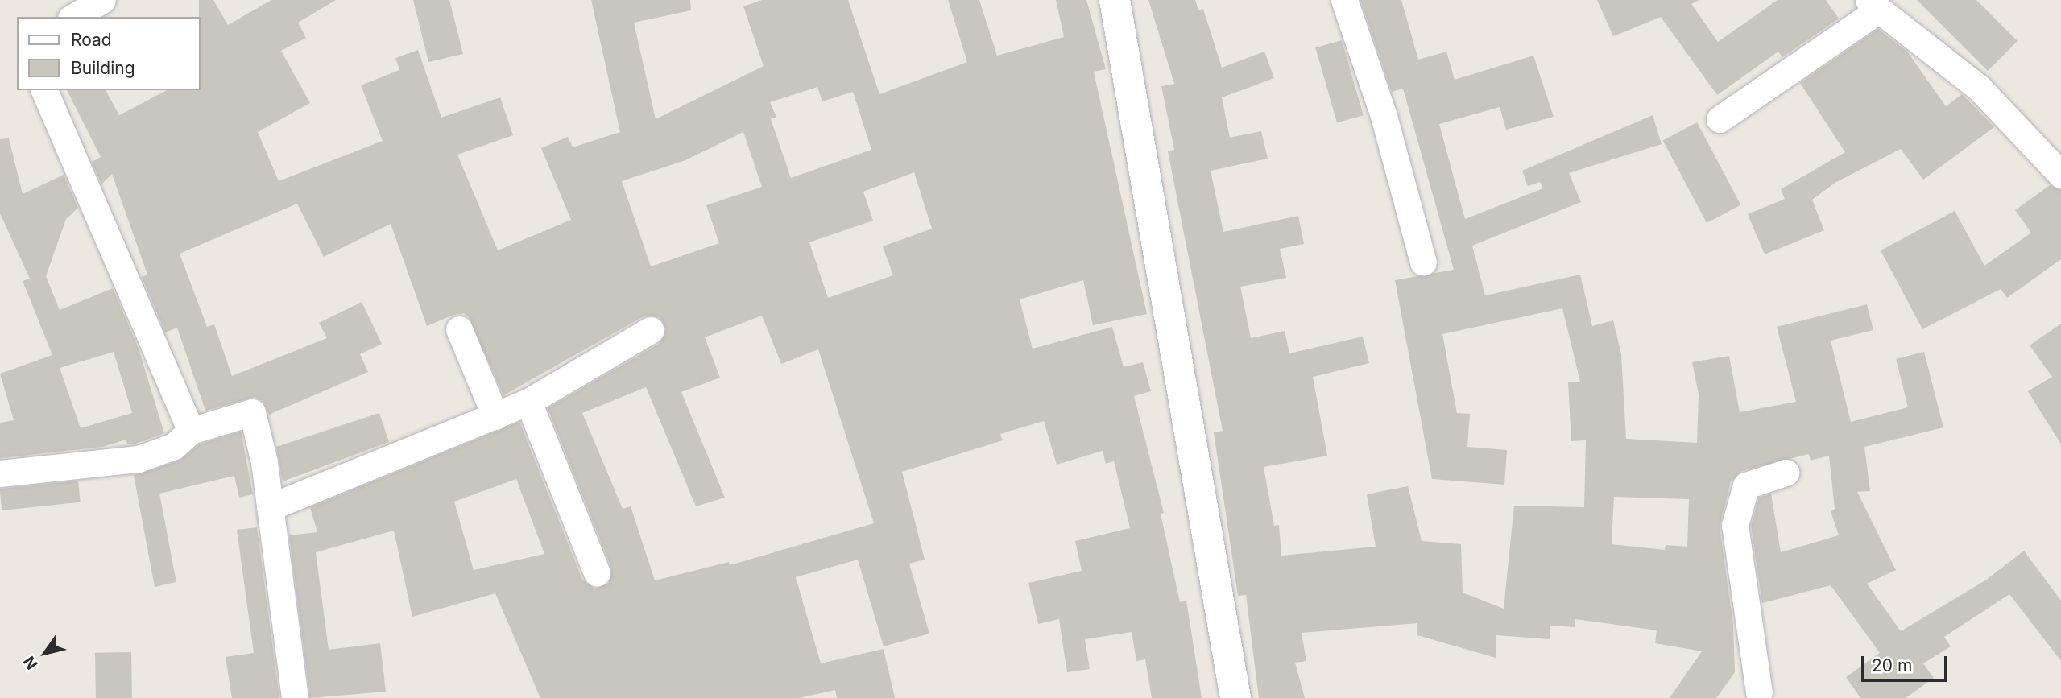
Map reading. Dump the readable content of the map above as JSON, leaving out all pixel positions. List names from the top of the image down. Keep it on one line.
{"legend":["Road","Building"],"scale_bar":"20 m","north":"bottom left"}
